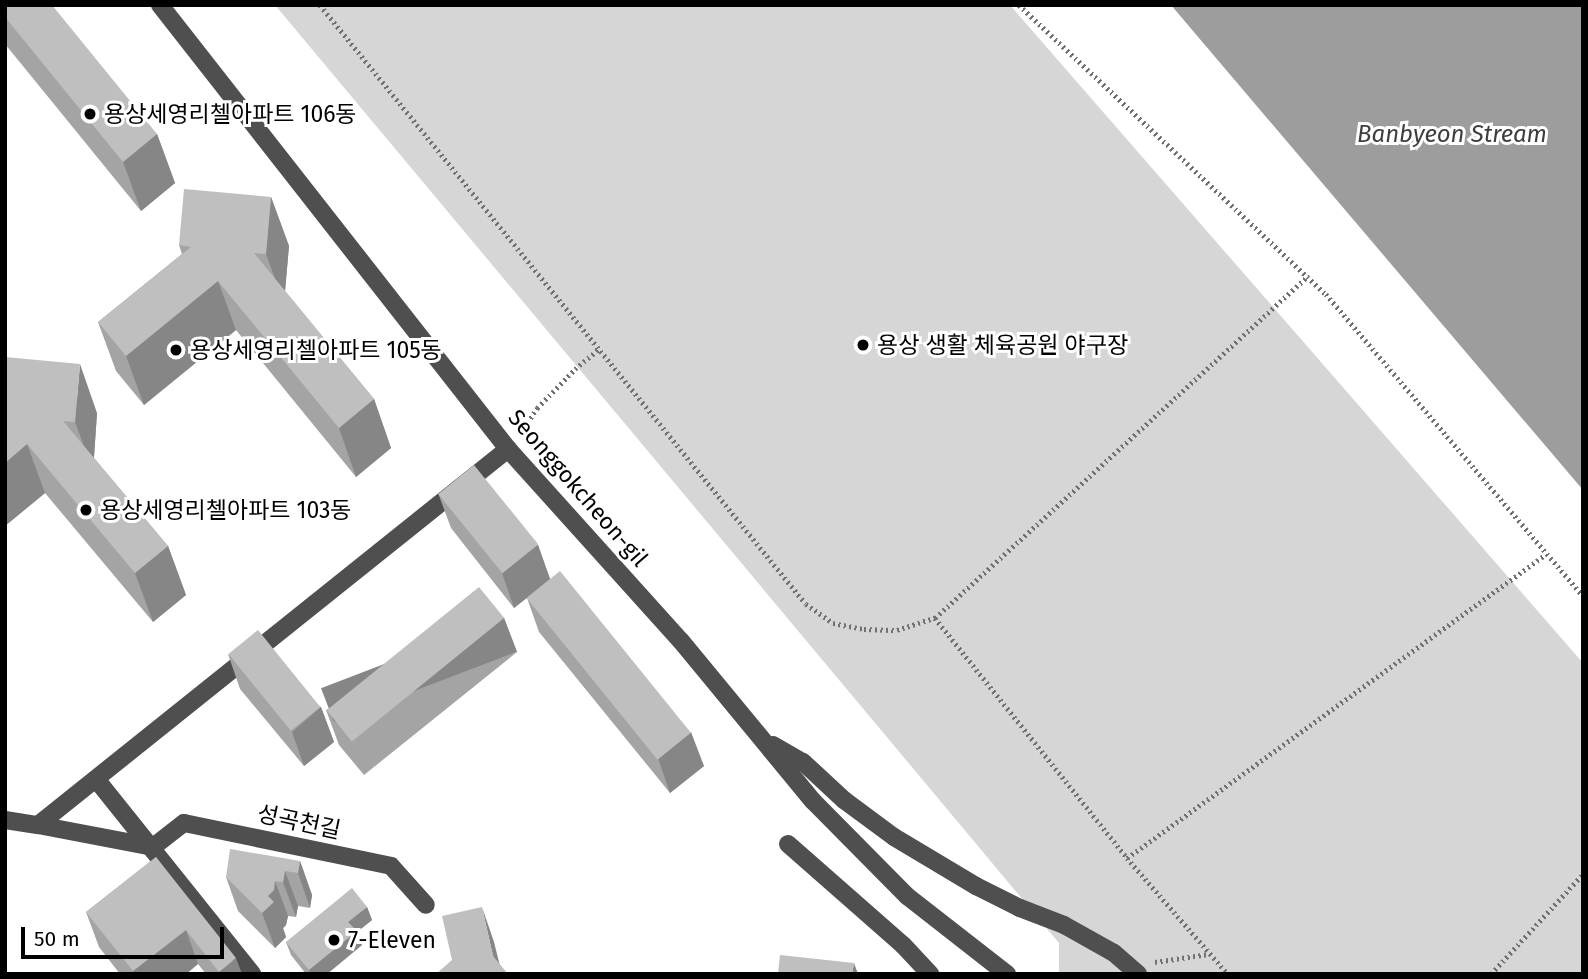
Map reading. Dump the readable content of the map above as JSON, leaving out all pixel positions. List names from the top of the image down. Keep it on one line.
{"streets":{"street":["Seonggokcheon-gil","성곡천길"]},"water":["Banbyeon Stream"],"places":["용상세영리첼아파트 106동","용상 생활 체육공원 야구장","용상세영리첼아파트 105동","용상세영리첼아파트 103동","7-Eleven"],"scale_bar":"50 m"}
